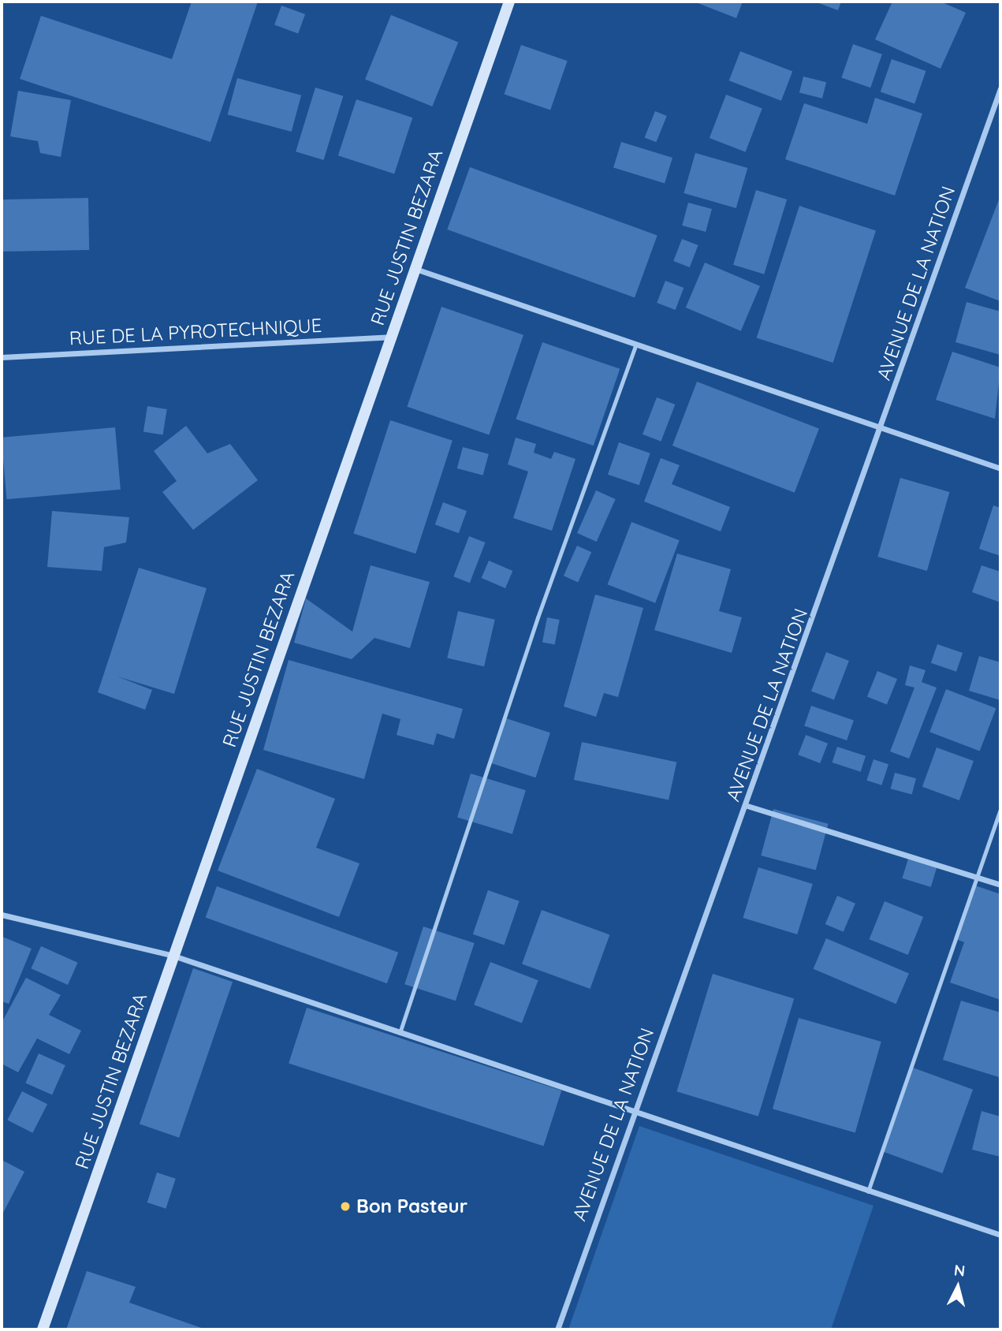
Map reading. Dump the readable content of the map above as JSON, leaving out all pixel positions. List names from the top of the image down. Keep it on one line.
{"streets":{"main road":["RUE JUSTIN BEZARA"],"street":["AVENUE DE LA NATION","RUE DE LA PYROTECHNIQUE"]},"crossings":[["RUE JUSTIN BEZARA","RUE DE LA PYROTECHNIQUE"]],"places":["Bon Pasteur"],"north":"top"}
